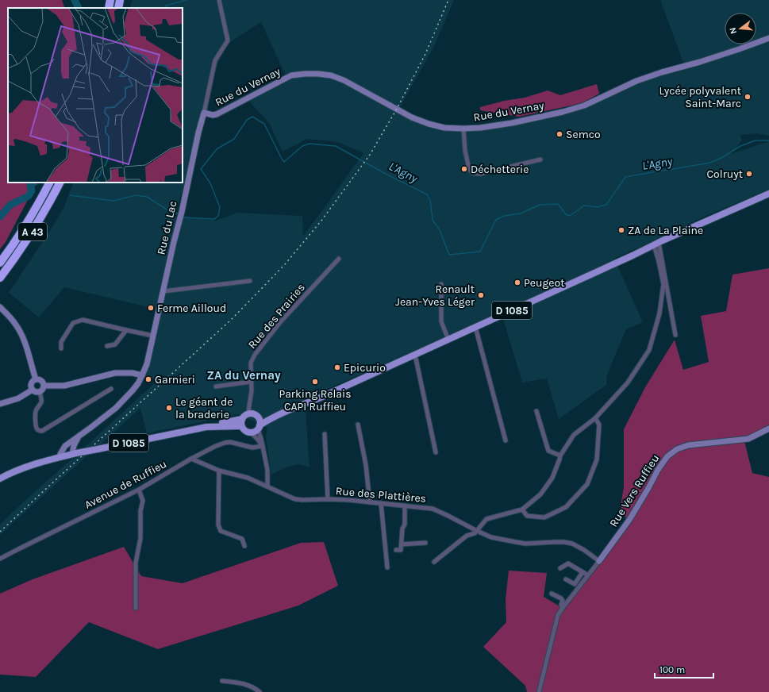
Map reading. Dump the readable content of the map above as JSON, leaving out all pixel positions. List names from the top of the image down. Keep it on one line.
{"streets":{"highway":["A 43"],"main road":["D 1085"],"street":["Rue du Vernay","Rue du Lac","Rue des Prairies","Avenue de Ruffieu","Rue Vers Ruffieu","Rue des Plattières"]},"crossings":[["Rue du Vernay","Rue du Lac"],["Rue du Lac","D 1085"],["D 1085","Rue des Prairies"],["Avenue de Ruffieu","Rue des Plattières"],["Rue Vers Ruffieu","Rue des Plattières"]],"districts":["ZA du Vernay"],"water":["L'Agny"],"places":["Lycée polyvalent Saint-Marc","Semco","Déchetterie","Colruyt","ZA de La Plaine","Peugeot","Renault Jean-Yves Léger","Ferme Ailloud","Epicurio","Garnieri","Parking Relais CAPI Ruffieu","Le géant de la braderie"],"scale_bar":"100 m","north":"left"}
